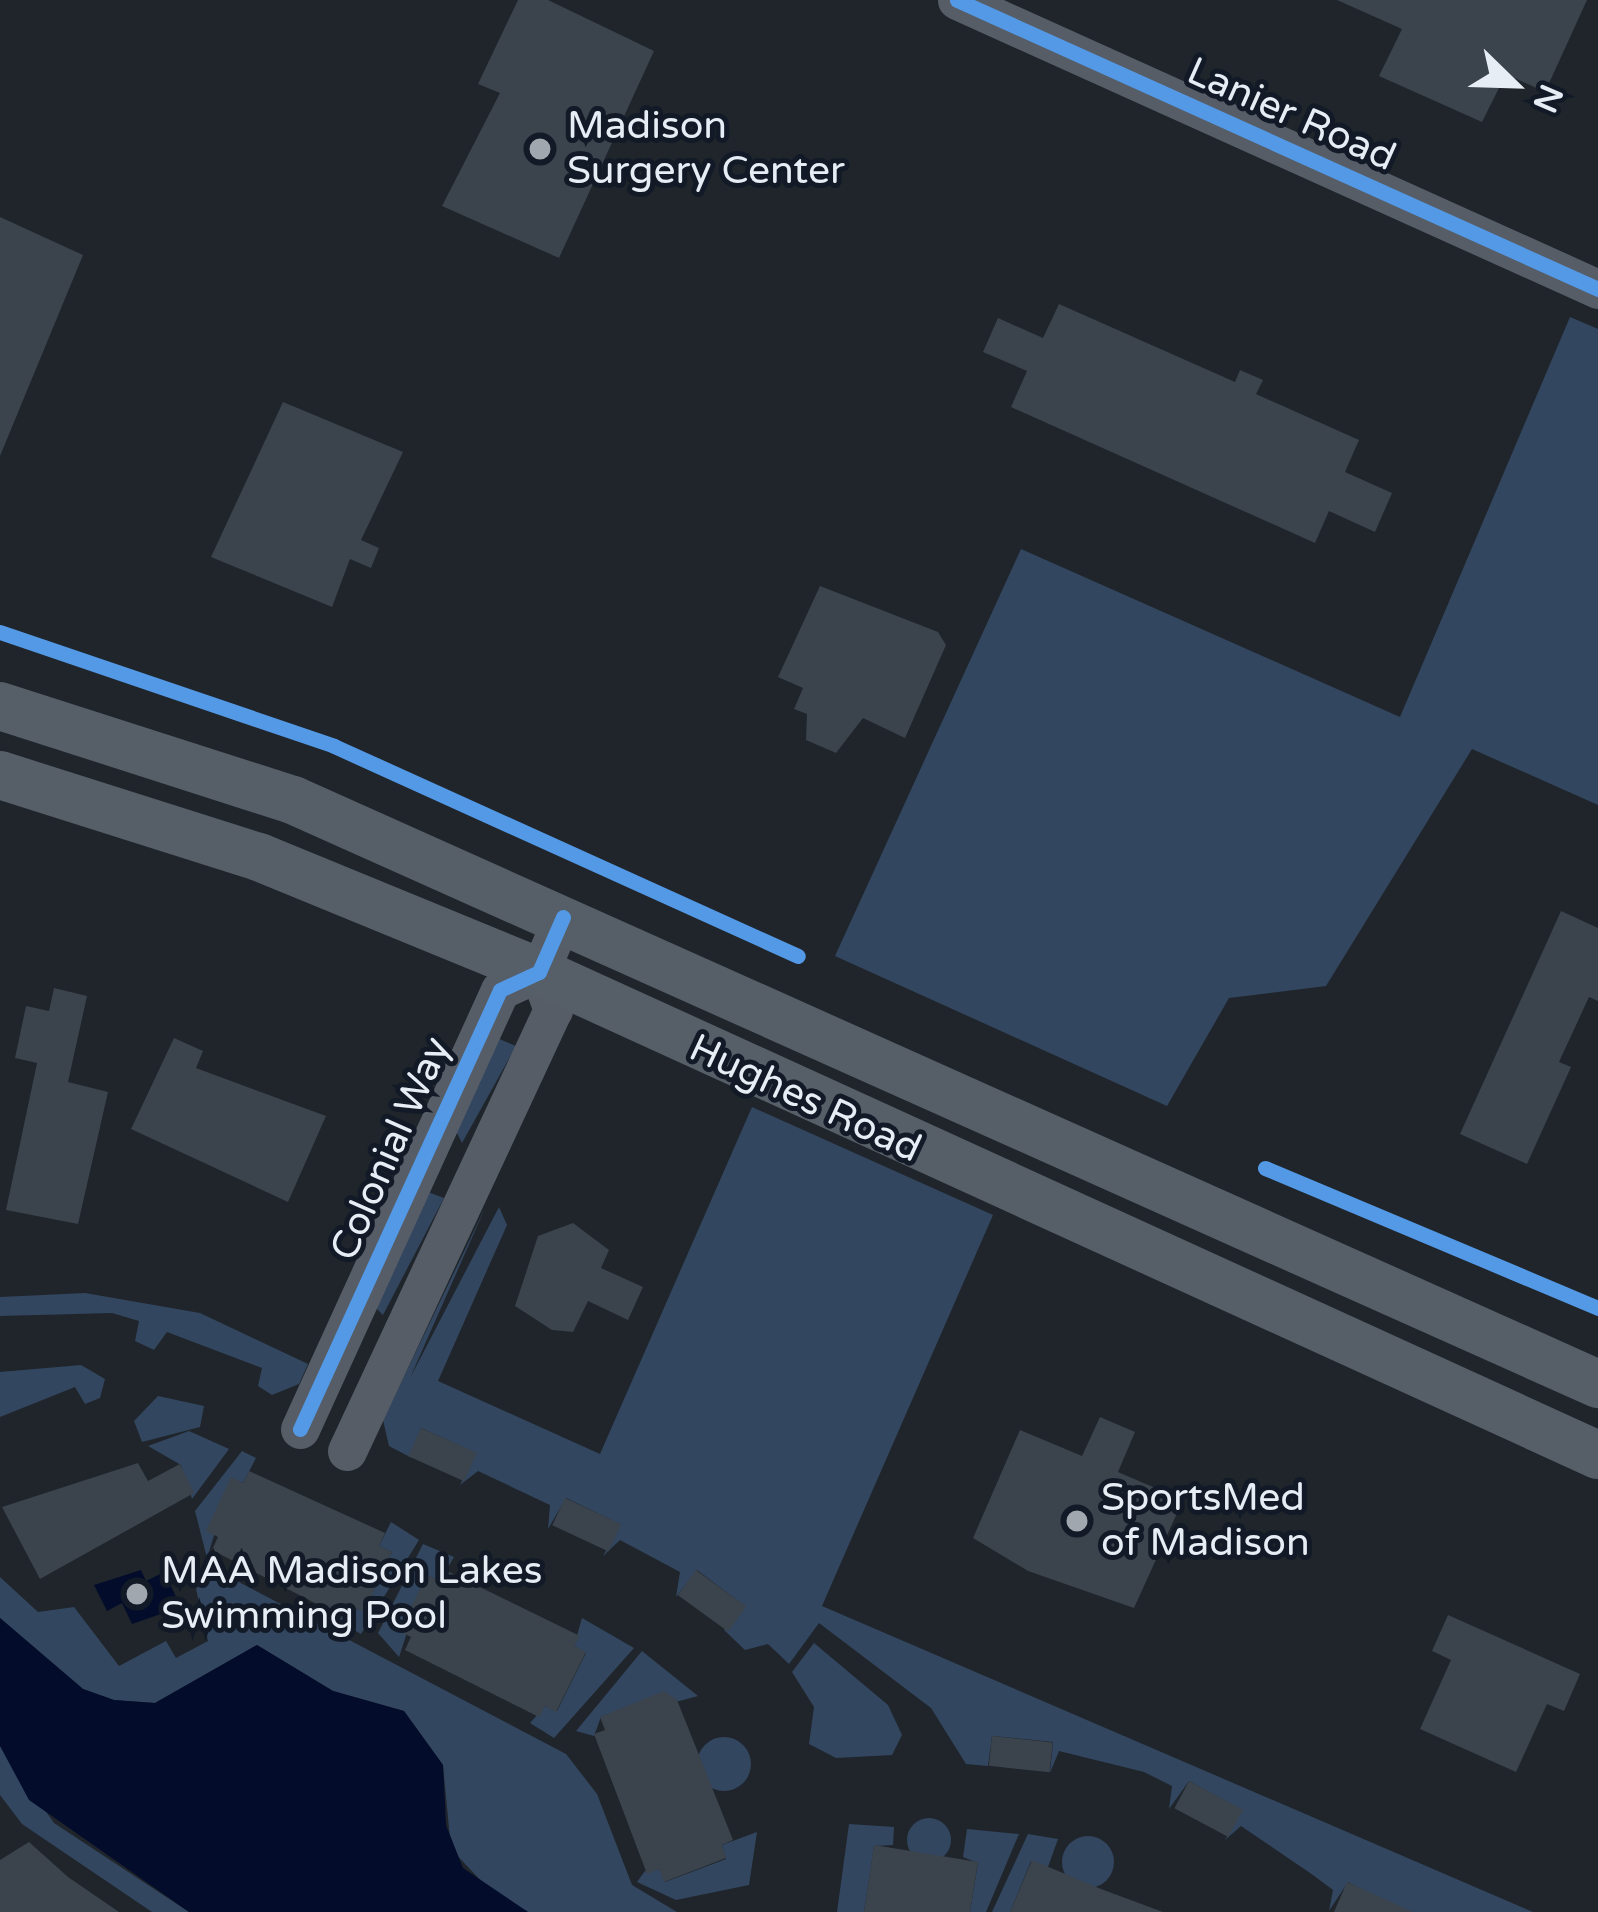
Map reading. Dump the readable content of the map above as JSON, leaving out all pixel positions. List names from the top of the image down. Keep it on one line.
{"streets":{"main road":["Hughes Road"],"street":["Lanier Road","Colonial Way"]},"crossings":[["Hughes Road","Colonial Way"]],"places":["Madison Surgery Center","SportsMed of Madison","MAA Madison Lakes Swimming Pool"],"north":"bottom right"}
